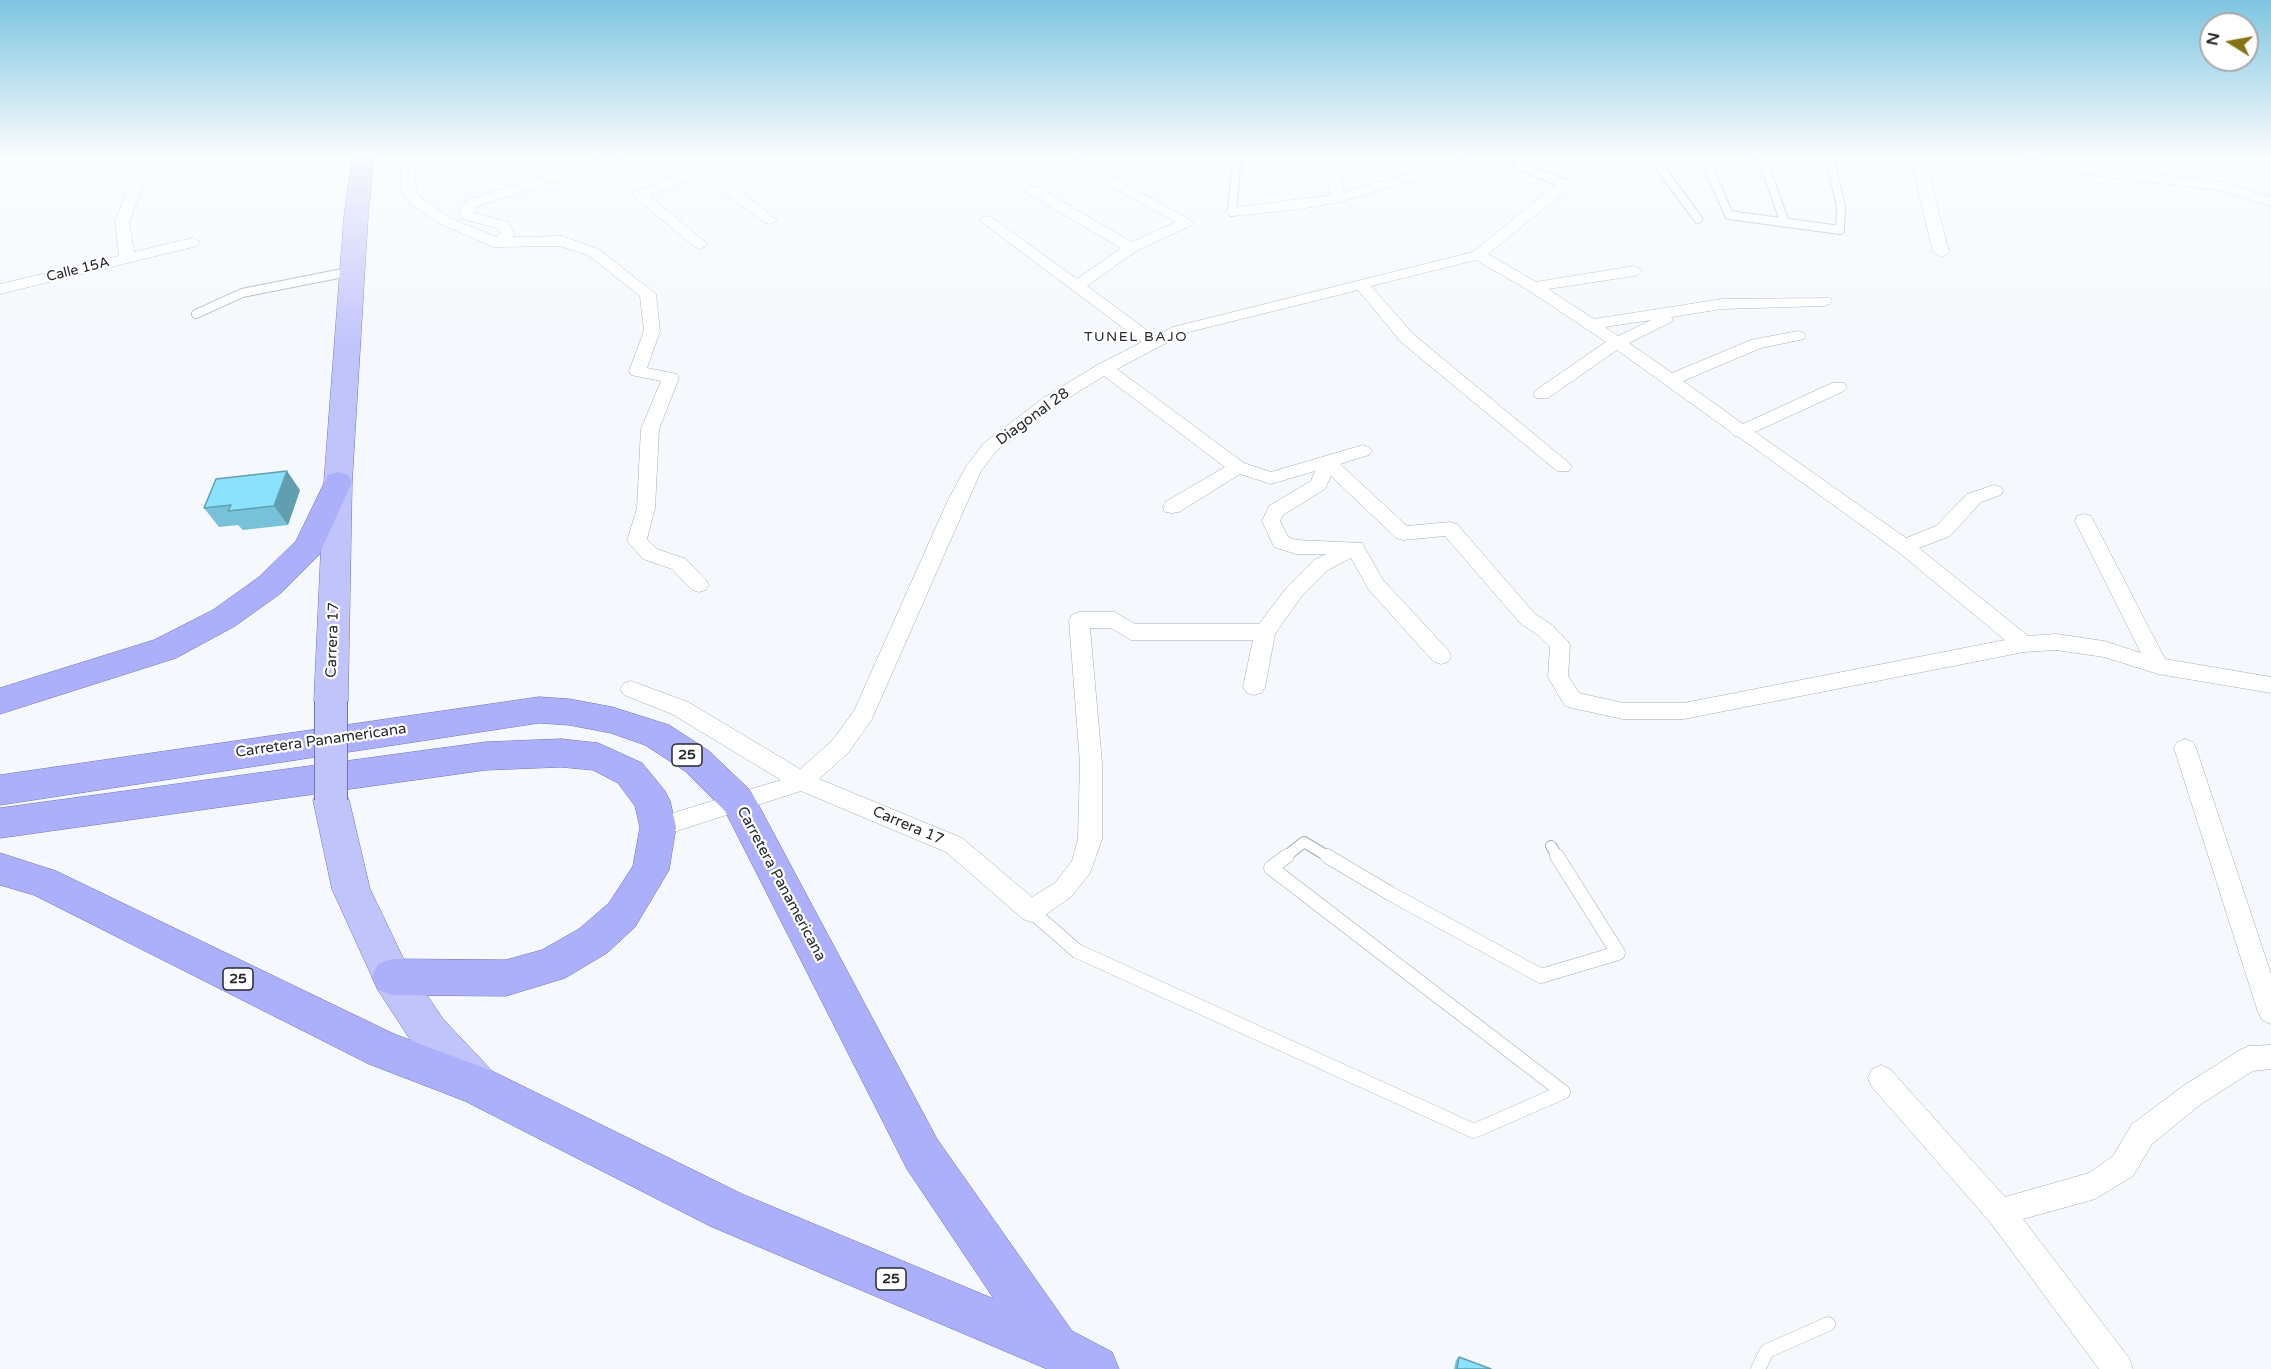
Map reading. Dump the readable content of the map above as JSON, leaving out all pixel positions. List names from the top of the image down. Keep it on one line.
{"streets":{"highway":["Carretera Panamericana","25"],"main road":["Carrera 17"],"street":["Calle 15A","Diagonal 28"]},"crossings":[["Diagonal 28","Carrera 17"],["Diagonal 28","Carretera Panamericana"],["Carrera 17","Carretera Panamericana"]],"districts":["TUNEL BAJO"],"north":"left"}
